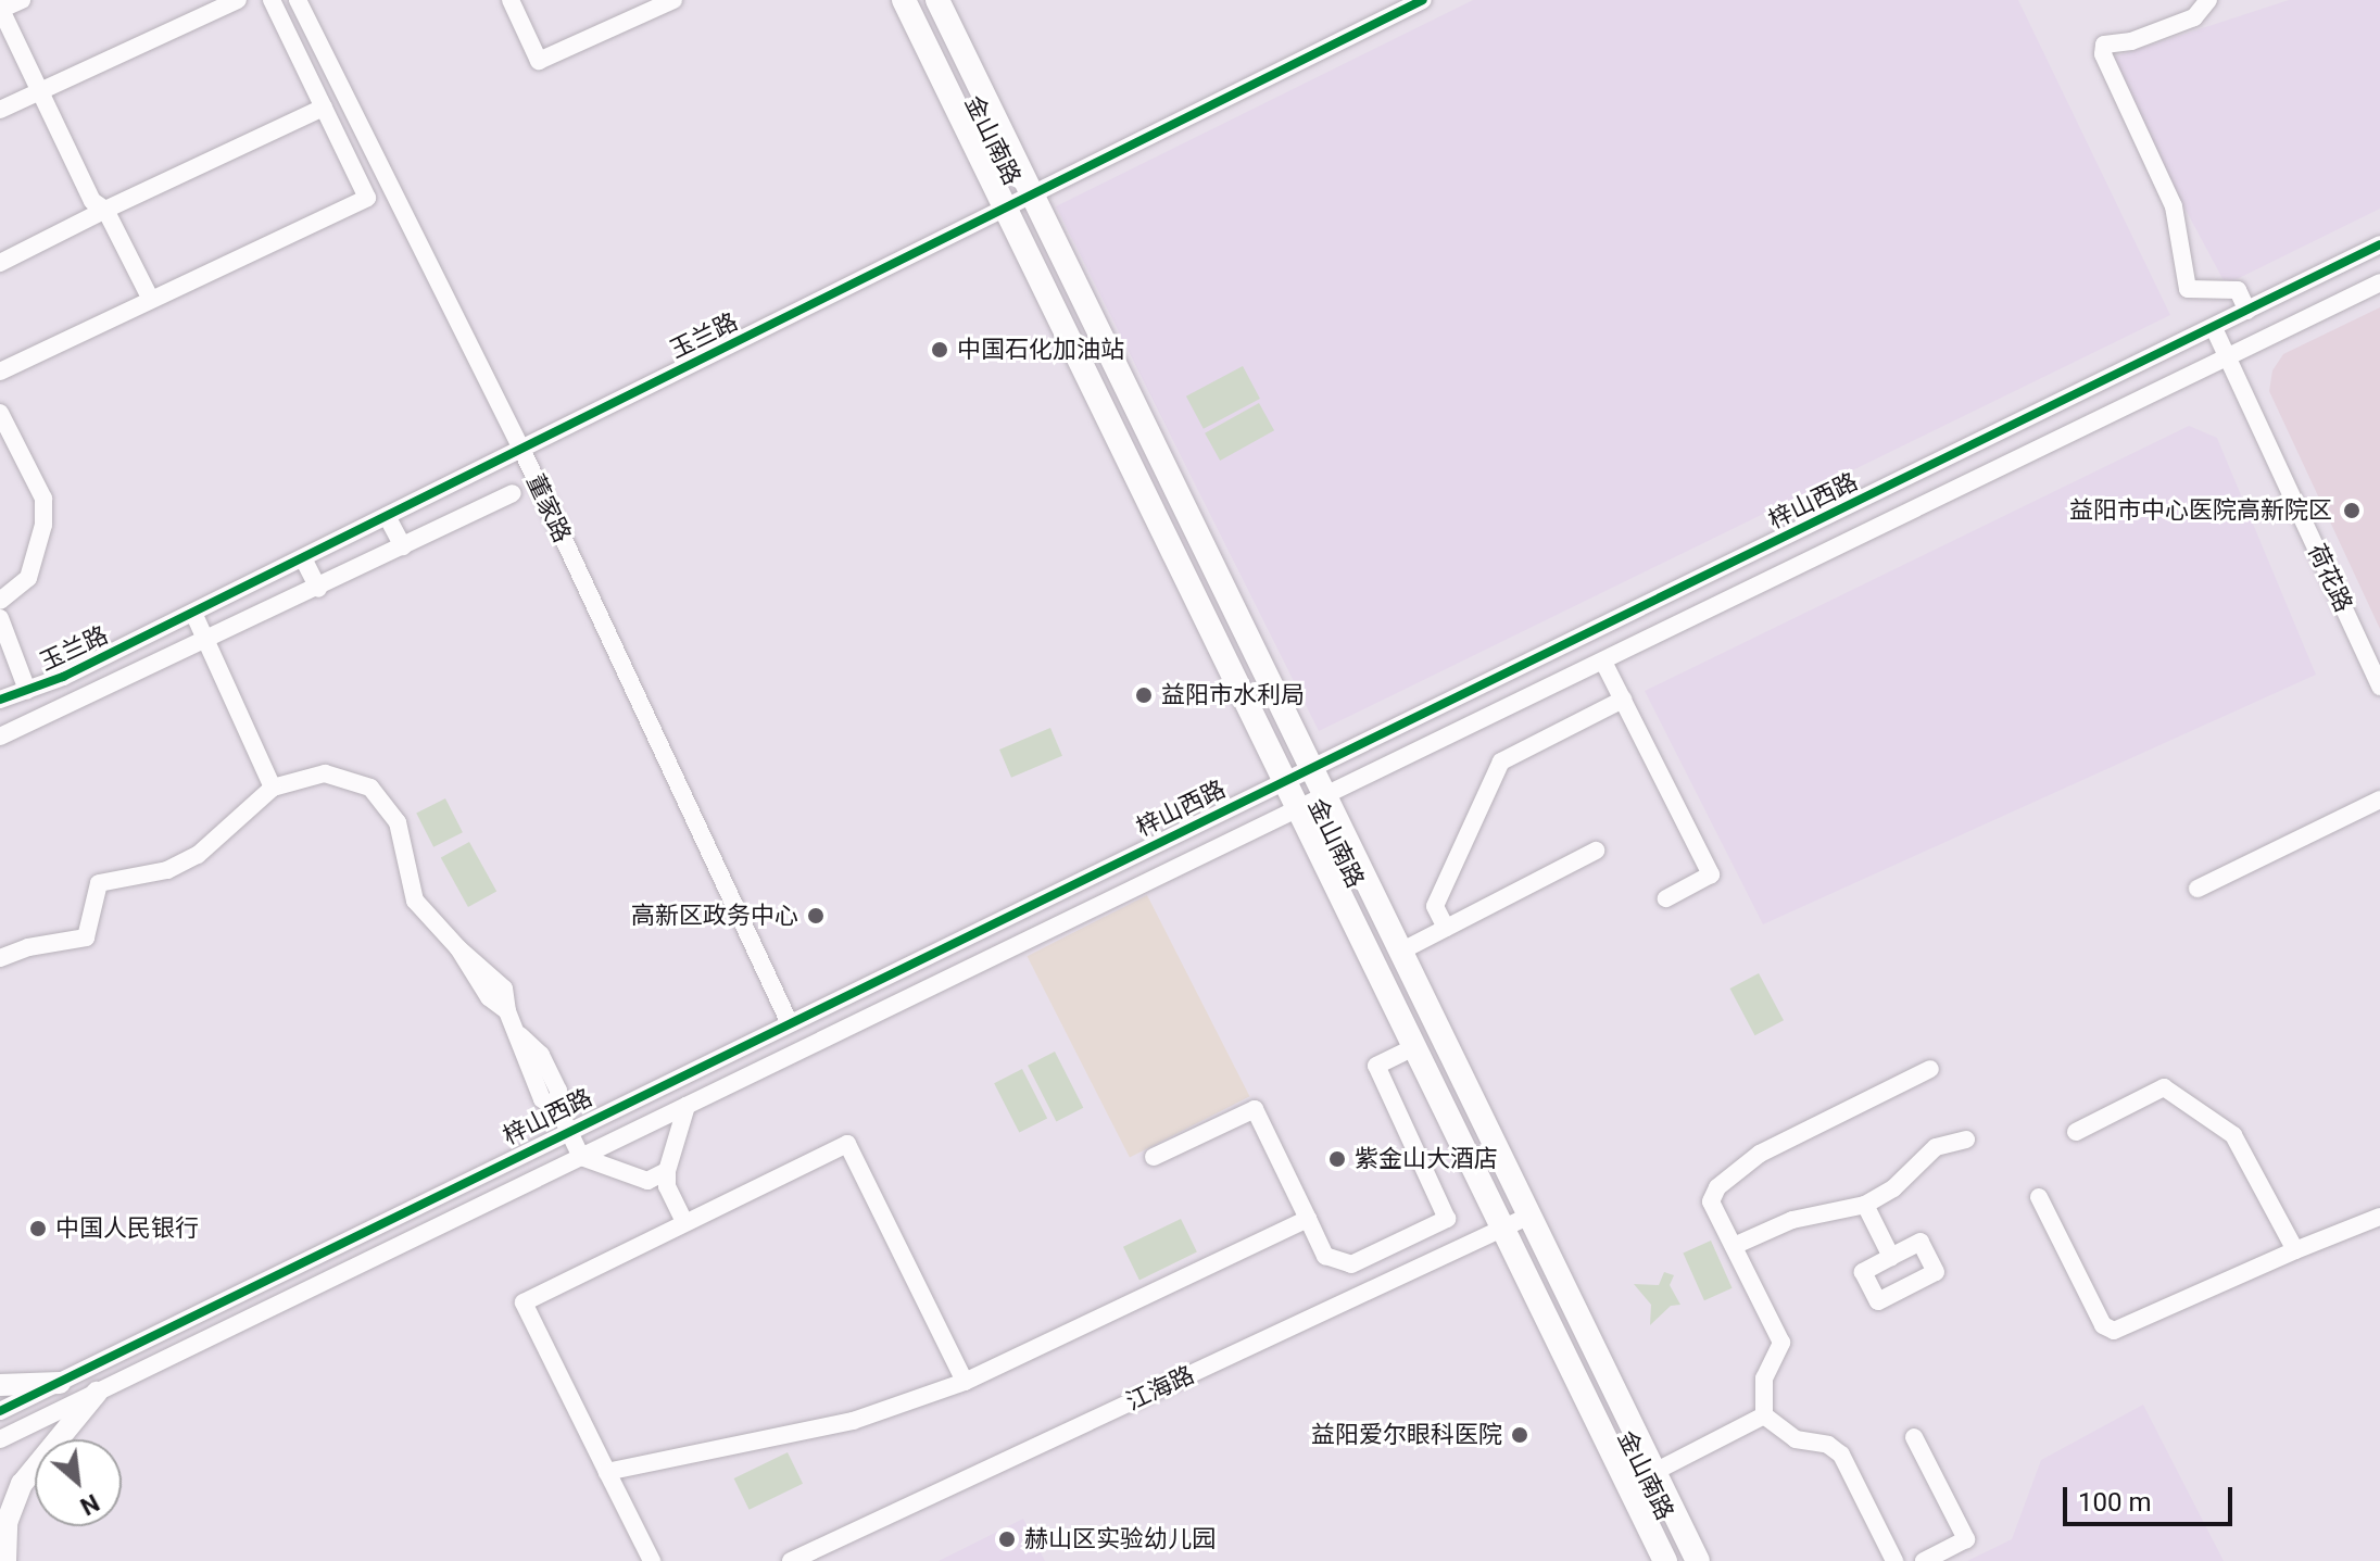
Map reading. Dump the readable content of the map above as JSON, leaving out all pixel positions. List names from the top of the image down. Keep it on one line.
{"streets":{"highway":["金山南路"],"street":["玉兰路","梓山西路","董家路","荷花路","江海路"]},"crossings":[["金山南路","玉兰路"],["金山南路","梓山西路"],["金山南路","江海路"],["玉兰路","董家路"],["梓山西路","董家路"],["梓山西路","荷花路"]],"places":["中国石化加油站","益阳市中心医院高新院区","益阳市水利局","高新区政务中心","紫金山大酒店","中国人民银行","益阳爱尔眼科医院","赫山区实验幼儿园"],"scale_bar":"100 m","north":"bottom right"}
